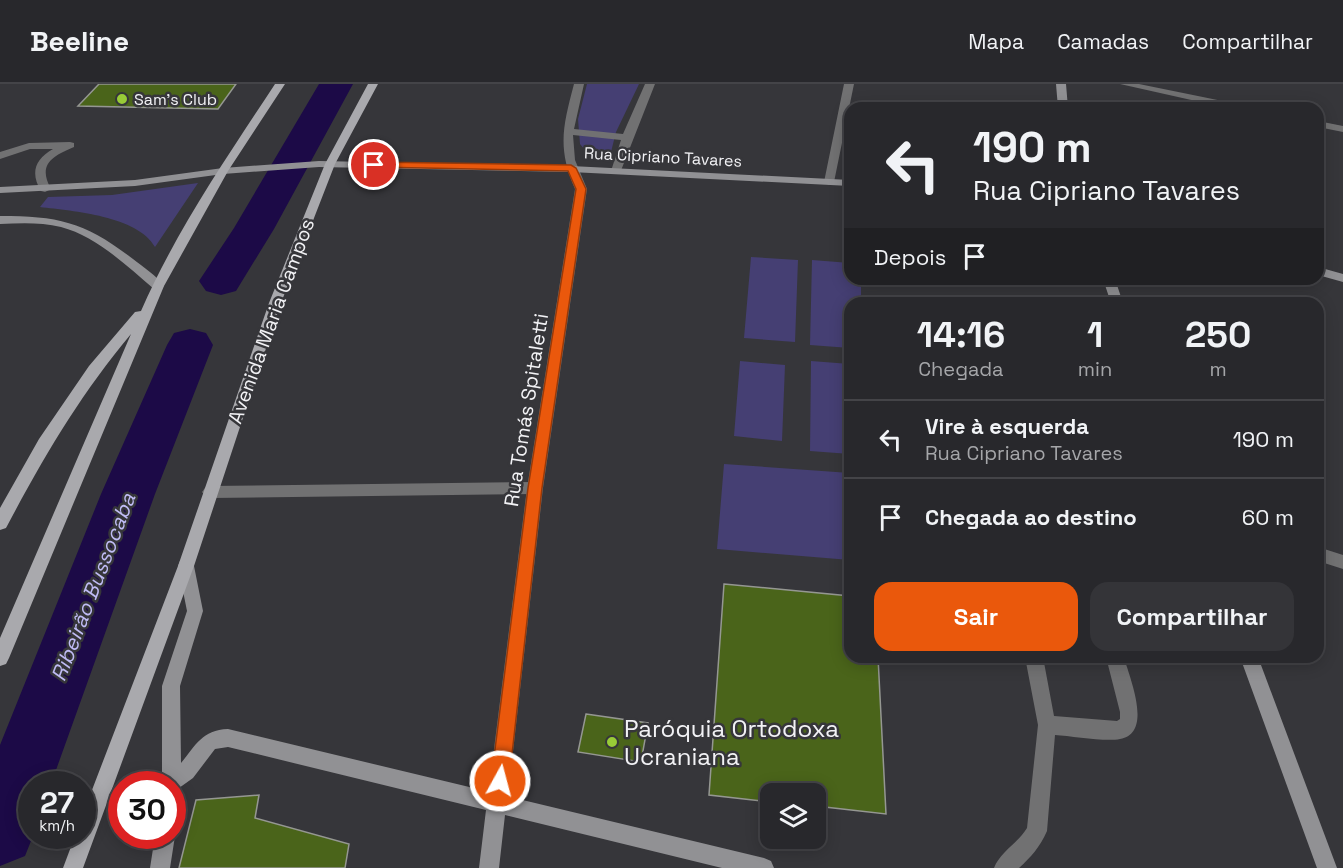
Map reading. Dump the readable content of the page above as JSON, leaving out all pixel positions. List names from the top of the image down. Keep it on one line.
{"streets":{"main road":["Rua Cipriano Tavares","Avenida Maria Campos"],"street":["Rua Tomás Spitaletti"]},"crossings":[["Rua Cipriano Tavares","Avenida Maria Campos"],["Rua Cipriano Tavares","Rua Tomás Spitaletti"]],"water":["Ribeirão Bussocaba"],"places":["Sam's Club","Paróquia Ortodoxa Ucraniana"],"page":{"header":"Beeline","nav":["Mapa","Camadas","Compartilhar"],"turn":["190 m","Rua Cipriano Tavares"],"then":"Depois","eta":["14:16","Chegada","1","min","250","m"],"list":[{"name":"Vire à esquerda","note":"Rua Cipriano Tavares","value":"190 m"},{"name":"Chegada ao destino","value":"60 m"}],"buttons":["Sair","Compartilhar"],"speed":"27 km/h","limit":"30"}}
